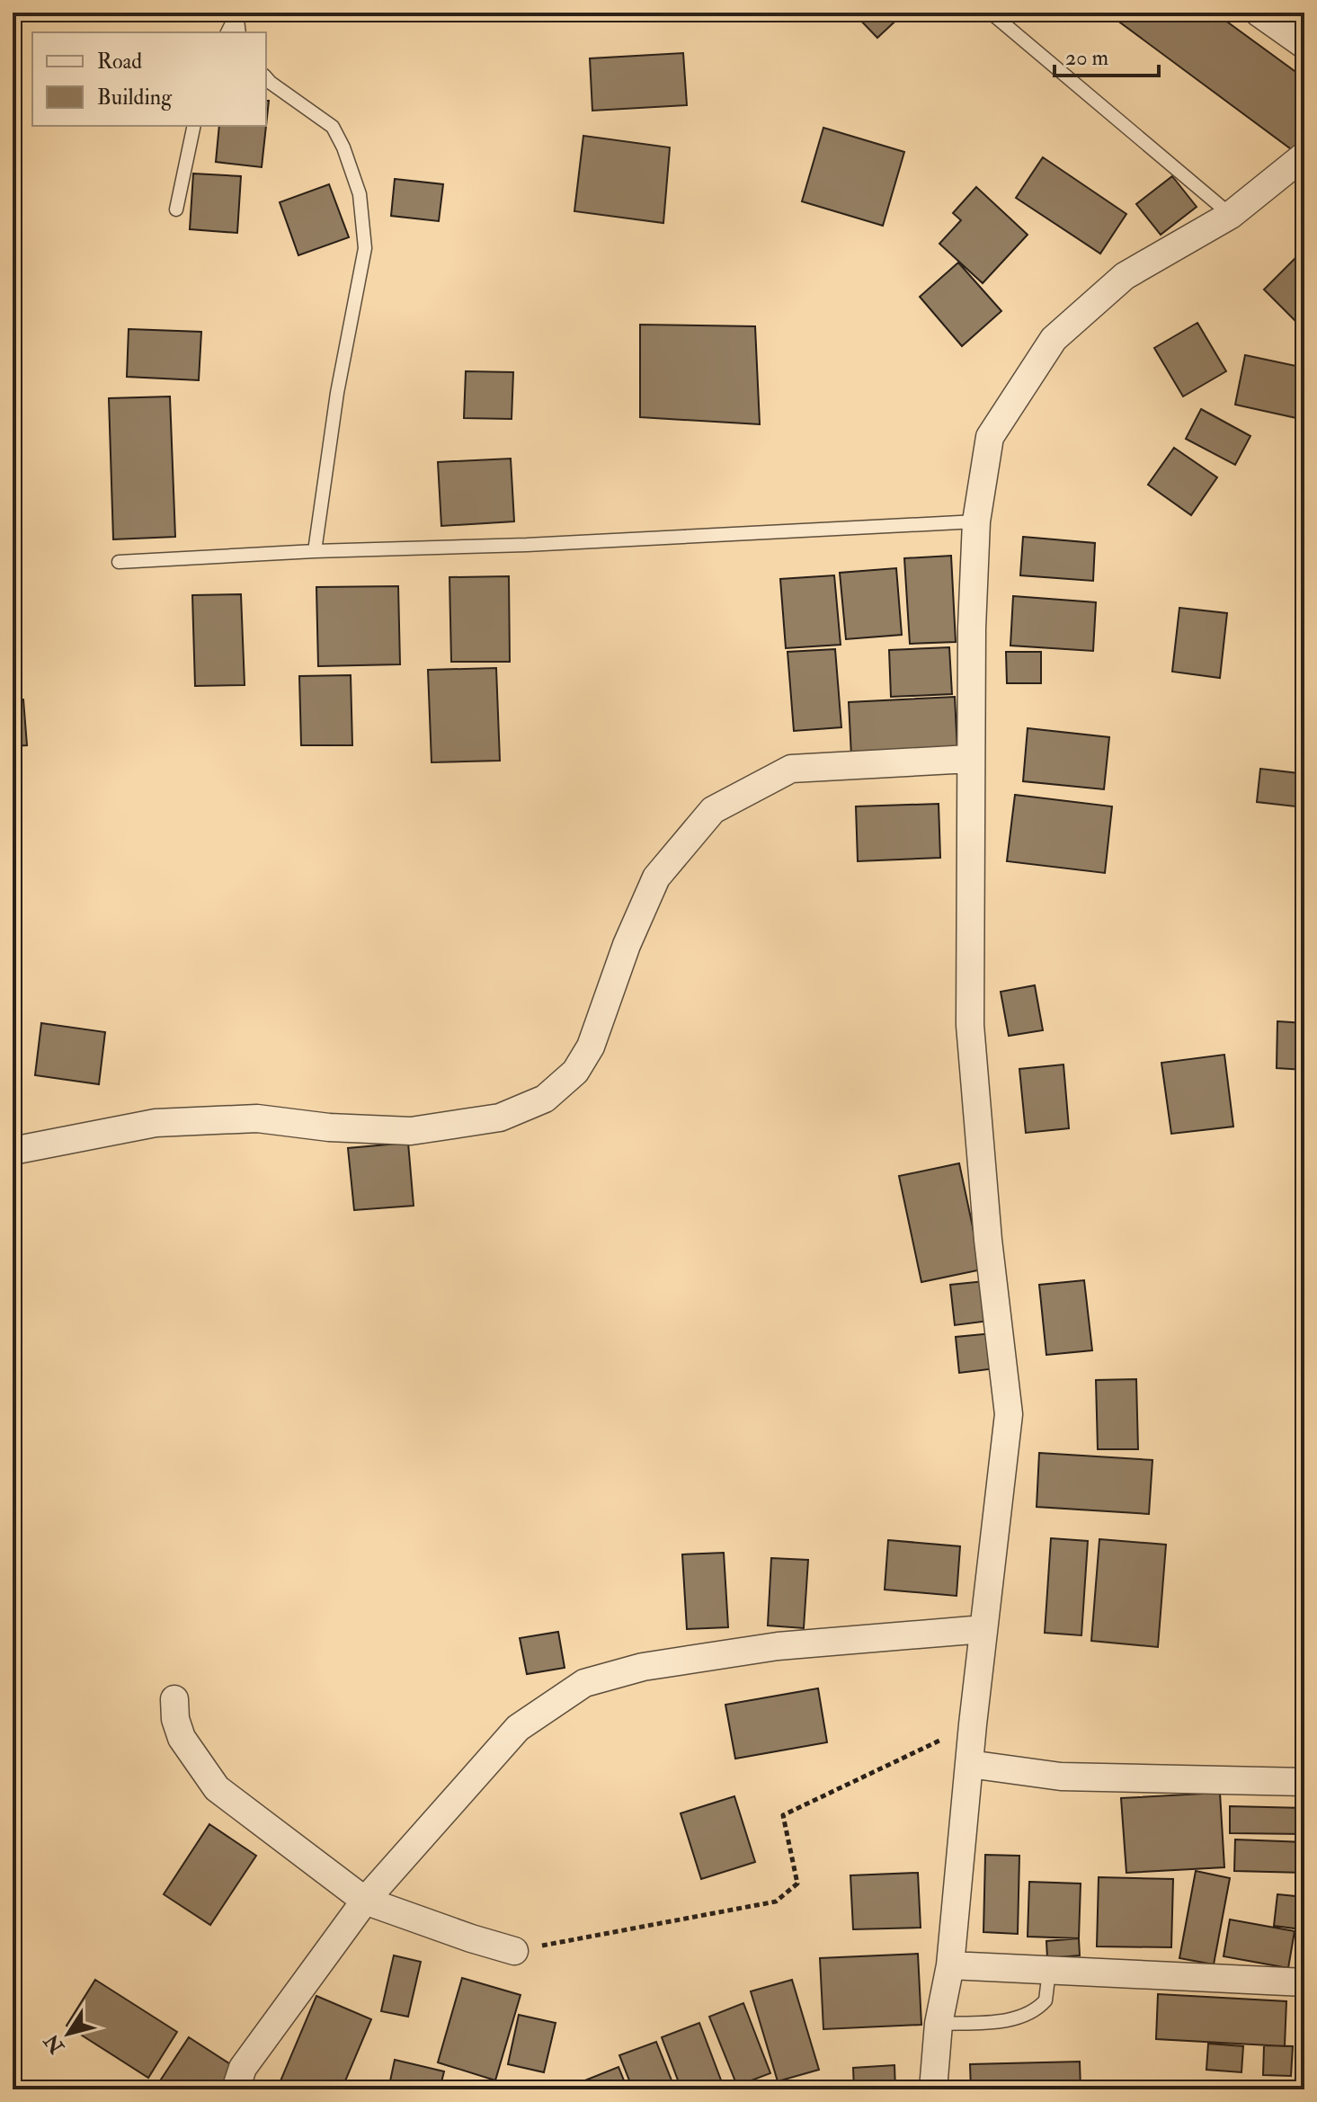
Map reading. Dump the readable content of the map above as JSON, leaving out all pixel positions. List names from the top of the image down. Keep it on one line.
{"legend":["Road","Building"],"scale_bar":"20 m","north":"bottom left"}
